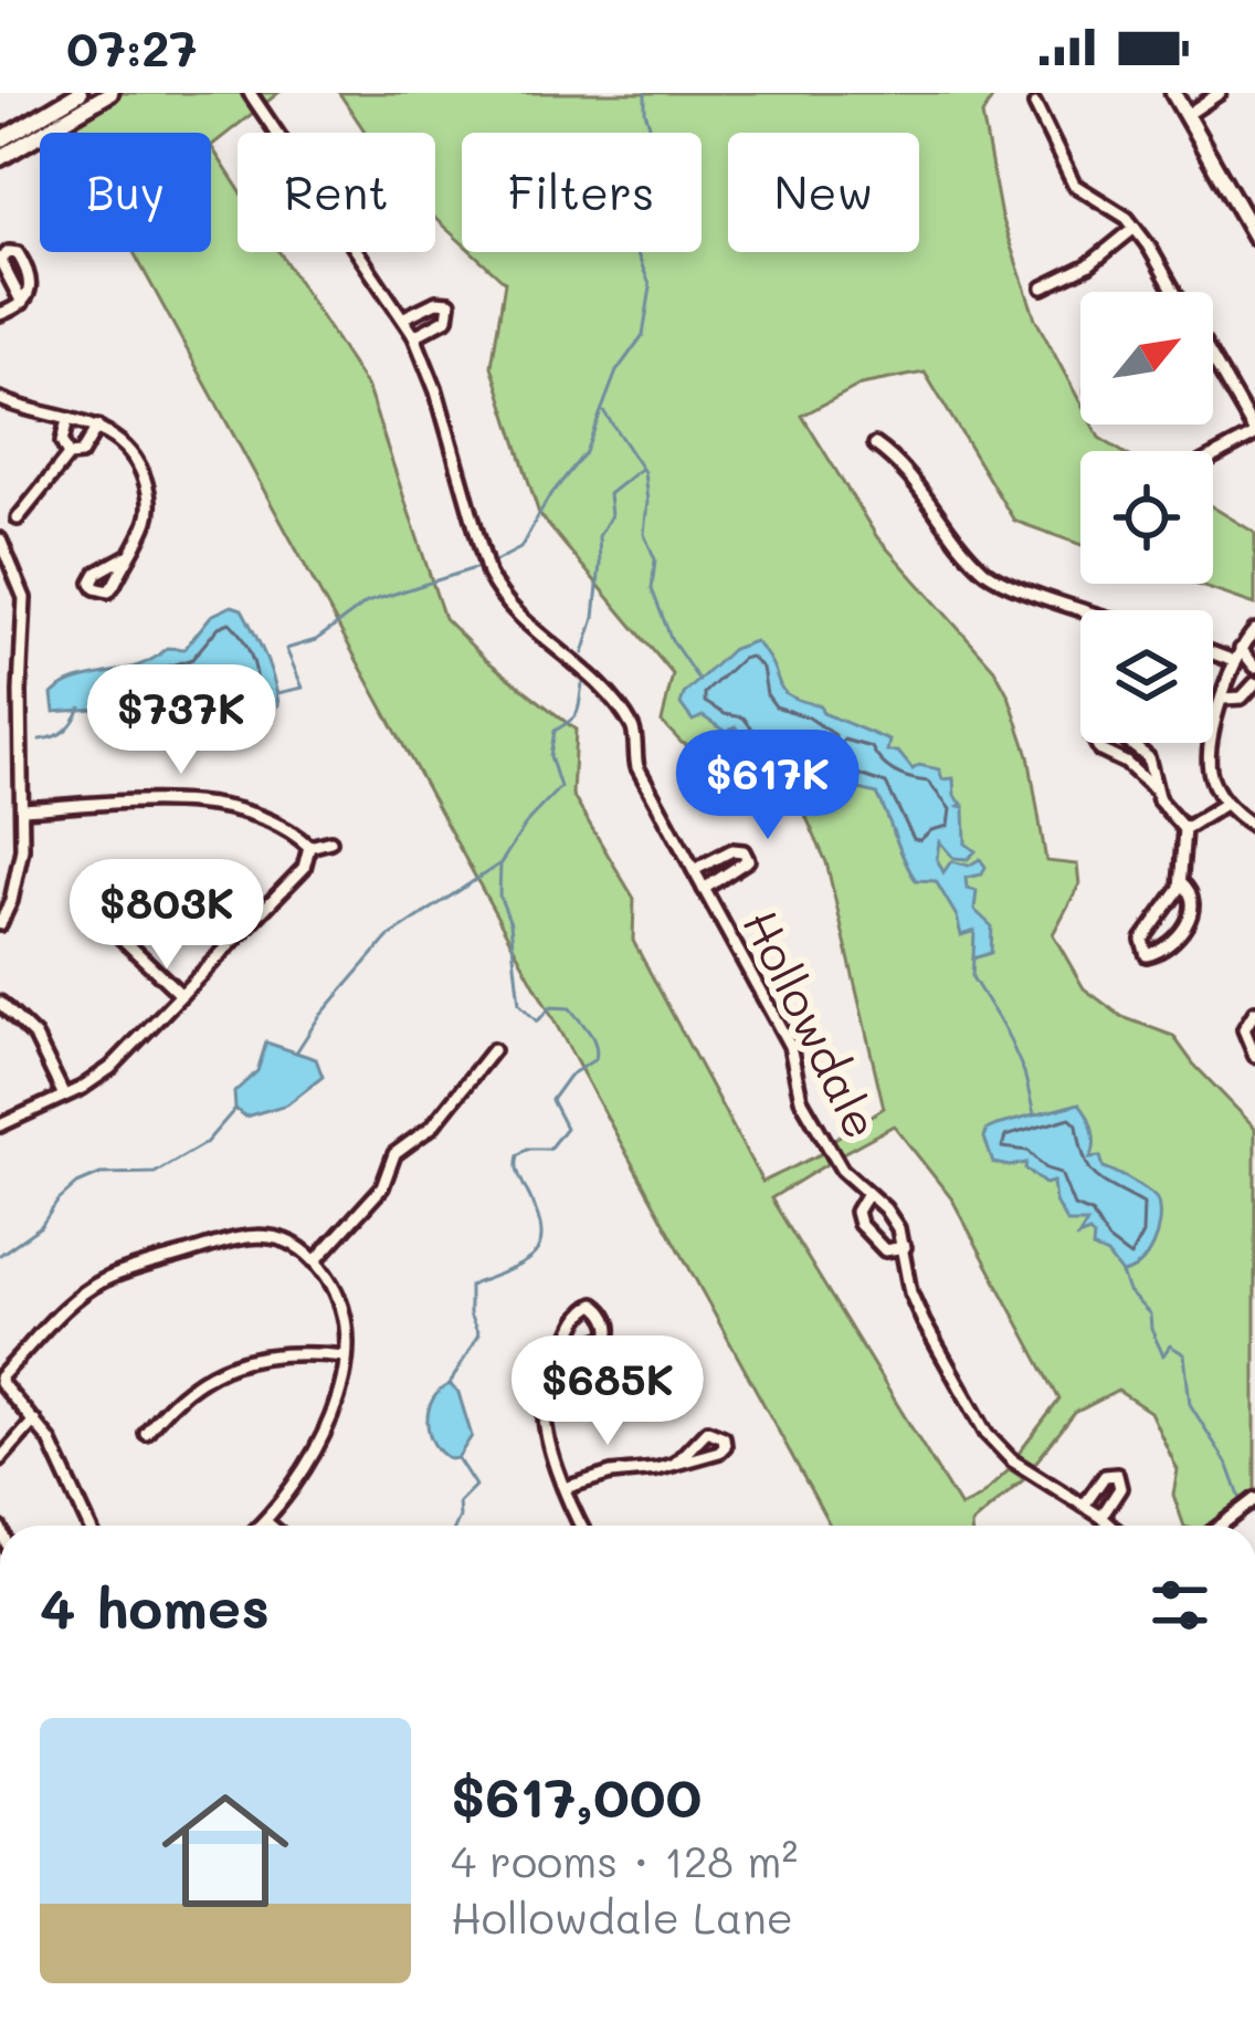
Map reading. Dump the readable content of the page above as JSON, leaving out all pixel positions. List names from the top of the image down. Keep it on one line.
{"streets":{"street":["Hollowdale"]},"north":"top right","page":{"status":"07:27","chip":["Buy","Rent","Filters","New"],"price":["$737K","$617K","$803K","$685K"],"heading":"4 homes","list":[{"name":"$617,000","note":"4 rooms · 128 m² · Hollowdale Lane"}]}}
